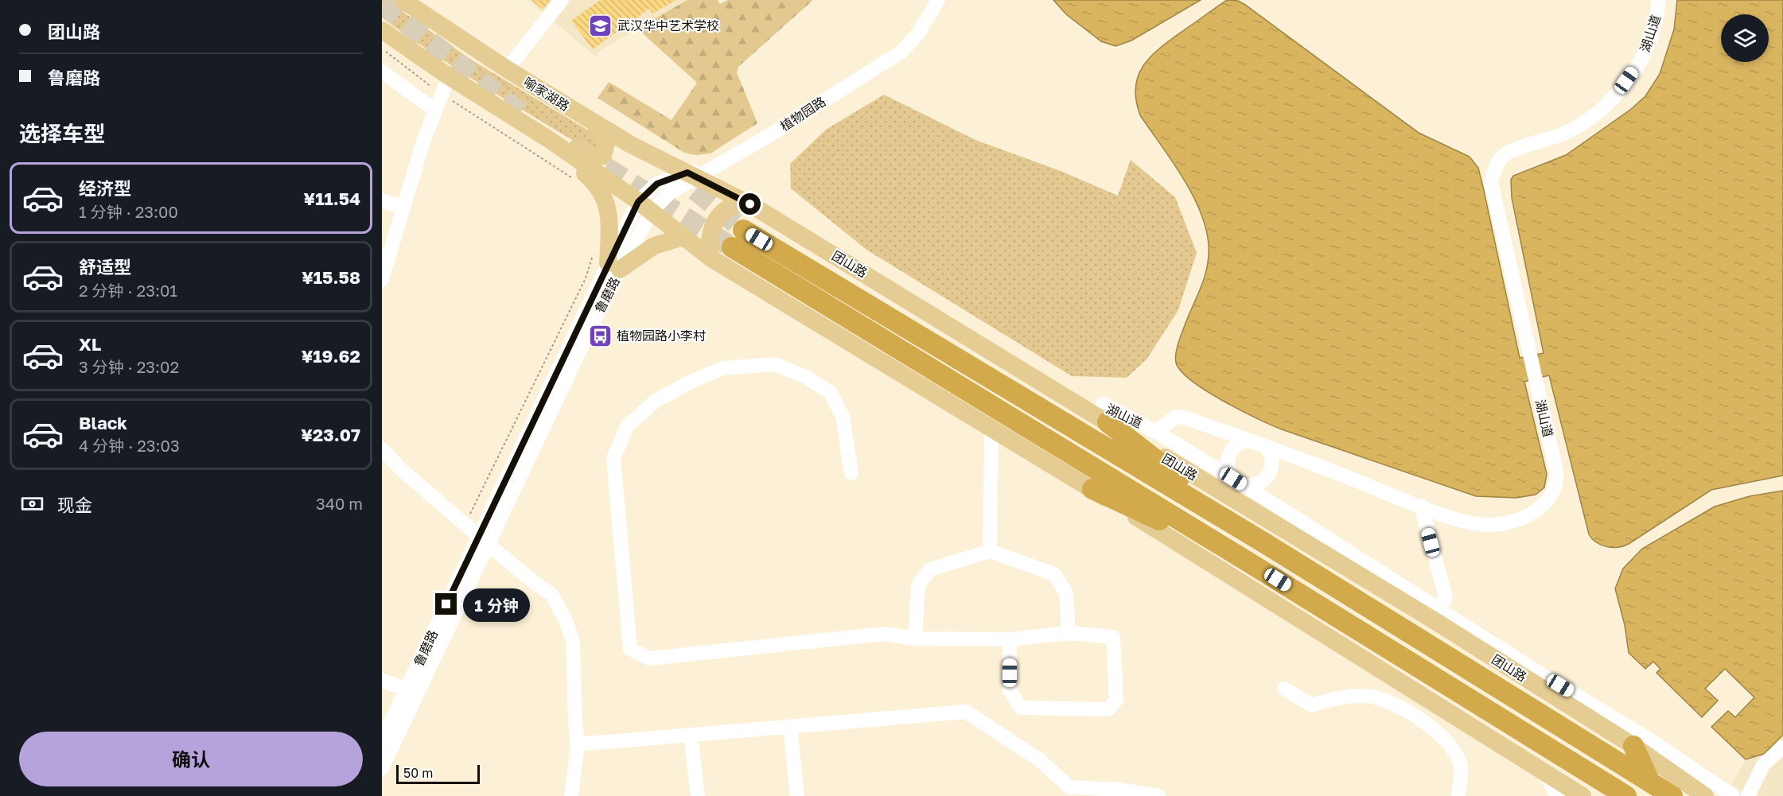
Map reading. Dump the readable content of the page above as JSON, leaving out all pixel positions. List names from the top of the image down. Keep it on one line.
{"streets":{"highway":["团山路"],"main road":["喻家湖路"],"street":["湖山道","植物园路","鲁磨路"]},"crossings":[["湖山道","团山路"],["喻家湖路","植物园路"],["喻家湖路","团山路"],["植物园路","团山路"],["植物园路","鲁磨路"]],"places":{"school or university":["武汉华中艺术学校"],"bus stop":["植物园路小李村"]},"scale_bar":"50 m","page":{"banner":["团山路","鲁磨路"],"heading":"选择车型","list":[{"name":"经济型","note":"1 分钟 · 23:00","value":"¥11.54"},{"name":"舒适型","note":"2 分钟 · 23:01","value":"¥15.58"},{"name":"XL","note":"3 分钟 · 23:02","value":"¥19.62"},{"name":"Black","note":"4 分钟 · 23:03","value":"¥23.07"}],"pay":["现金","340 m"],"bubble":"1 分钟","buttons":"确认","scale":"50 m"}}
